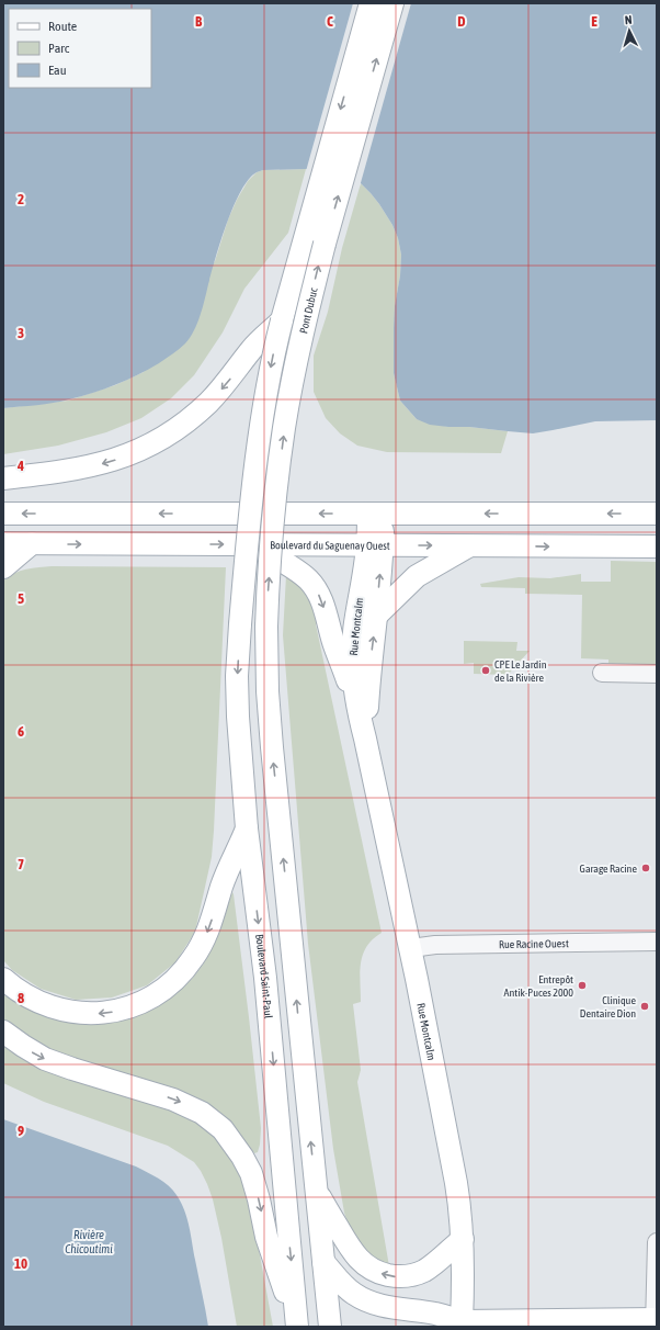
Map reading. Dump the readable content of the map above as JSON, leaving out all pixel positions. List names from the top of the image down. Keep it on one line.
{"streets":{"main road":["Pont Dubuc","Boulevard du Saguenay Ouest","Rue Montcalm","Boulevard Saint-Paul"],"street":["Rue Racine Ouest"]},"crossings":[["Pont Dubuc","Boulevard Saint-Paul"],["Boulevard du Saguenay Ouest","Rue Montcalm"],["Rue Montcalm","Rue Racine Ouest"]],"one_way":["Boulevard Saint-Paul"],"water":["Rivière Chicoutimi"],"places":["CPE Le Jardin de la Rivière","Garage Racine","Entrepôt Antik-Puces 2000","Clinique Dentaire Dion"],"legend":["Route","Parc","Eau"],"north":"top","grid":{"columns":["B","C","D","E"],"rows":["2","3","4","5","6","7","8","9","10"]}}
